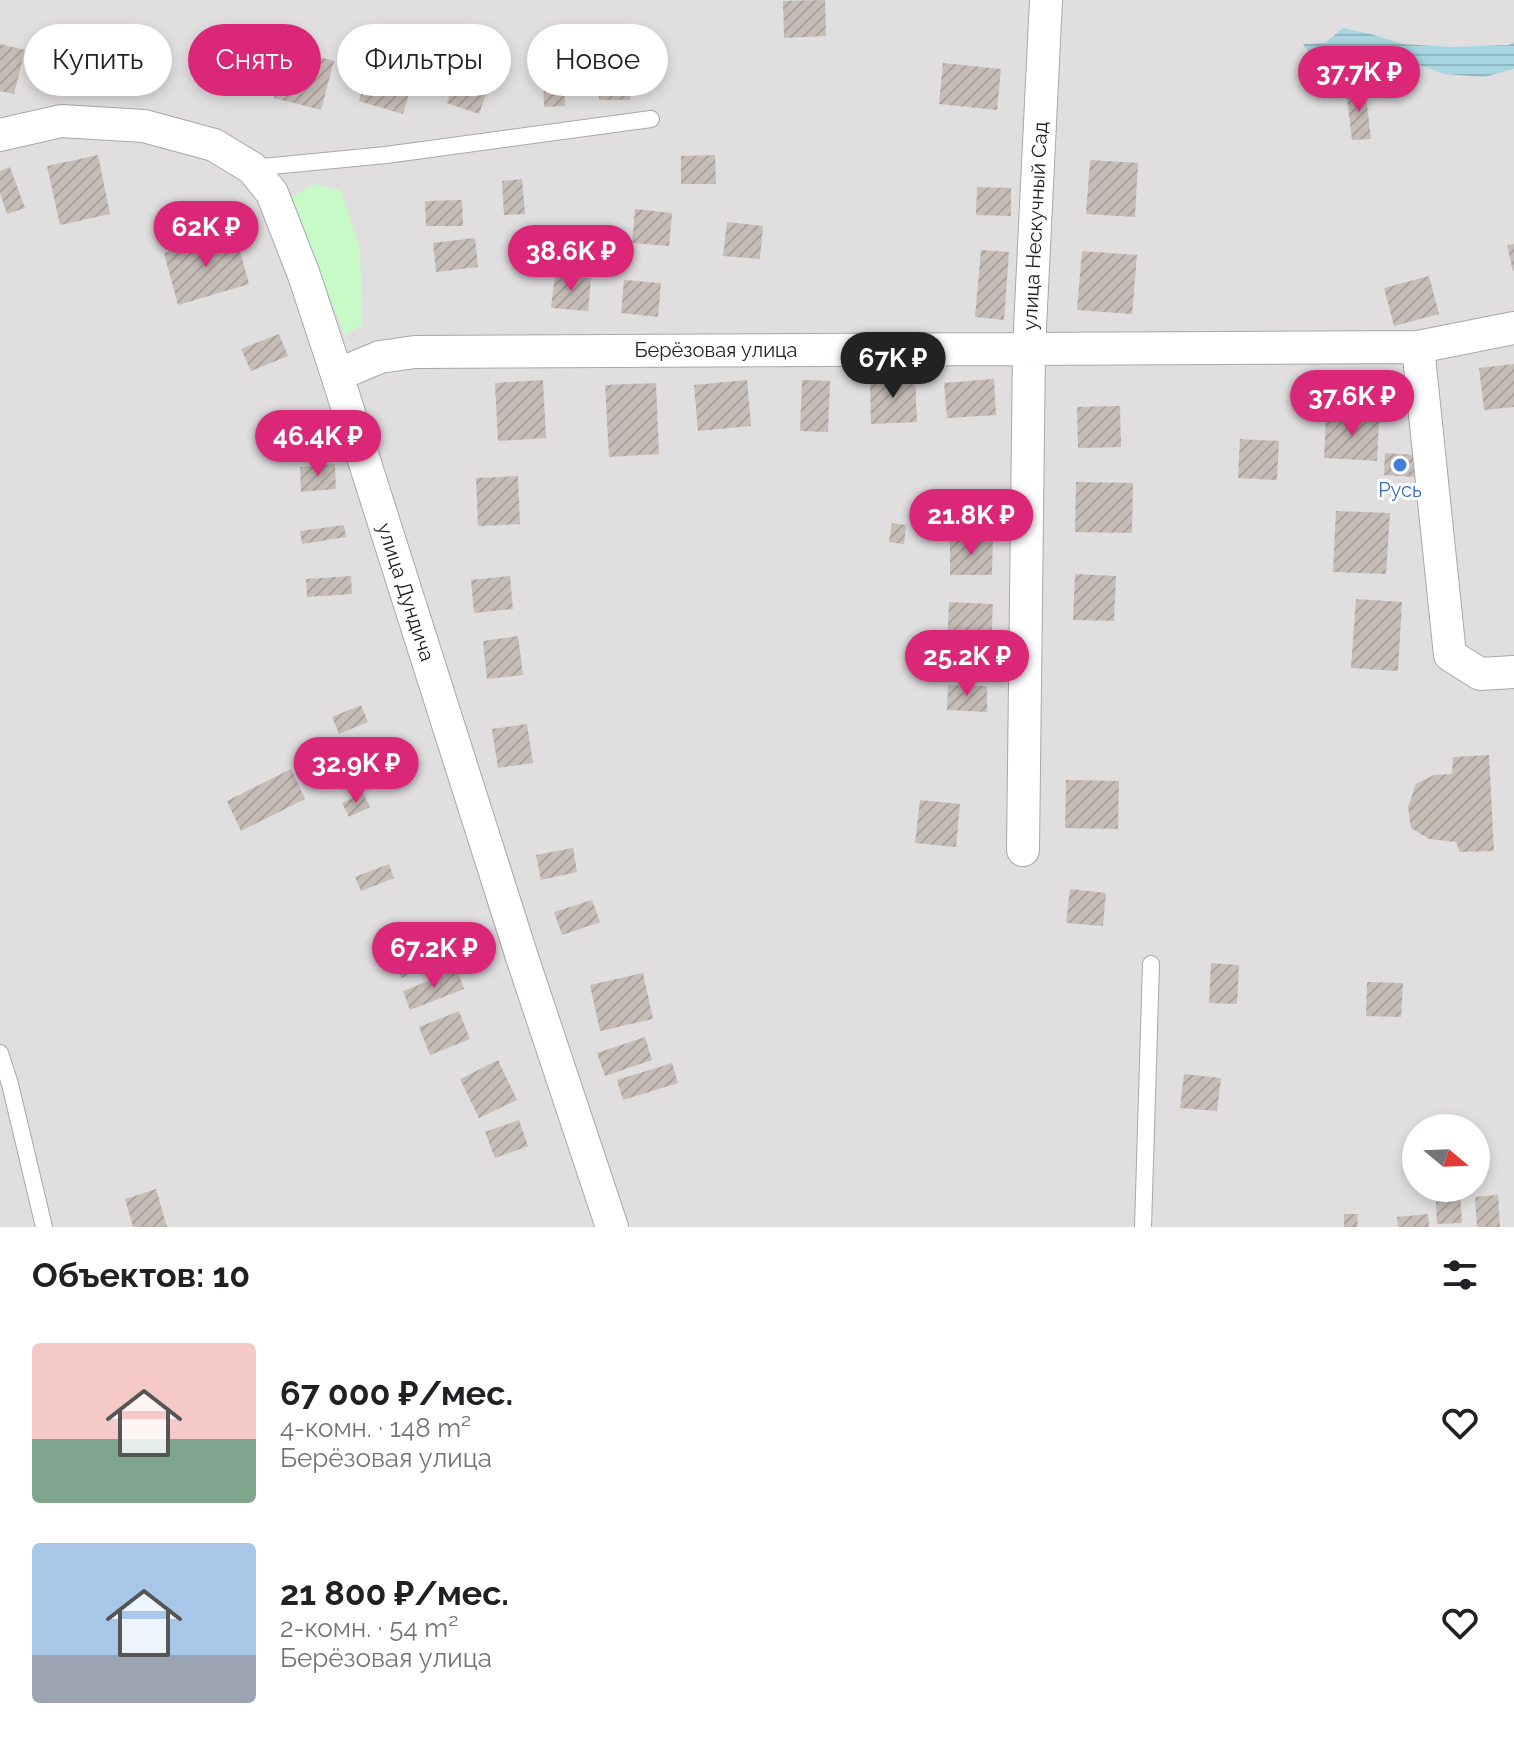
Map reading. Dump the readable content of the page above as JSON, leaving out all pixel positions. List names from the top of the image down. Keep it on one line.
{"streets":{"street":["улица Нескучный Сад","Берёзовая улица","улица Дундича"]},"crossings":[["улица Нескучный Сад","Берёзовая улица"],["Берёзовая улица","улица Дундича"]],"places":["Русь"],"north":"right","page":{"chip":["Купить","Снять","Фильтры","Новое"],"price":["37.7K ₽","62K ₽","38.6K ₽","67K ₽","37.6K ₽","46.4K ₽","21.8K ₽","25.2K ₽","32.9K ₽","67.2K ₽"],"heading":"Объектов: 10","list":[{"name":"67 000 ₽/мес.","note":"4-комн. · 148 m² · Берёзовая улица"},{"name":"21 800 ₽/мес.","note":"2-комн. · 54 m² · Берёзовая улица"}]}}
